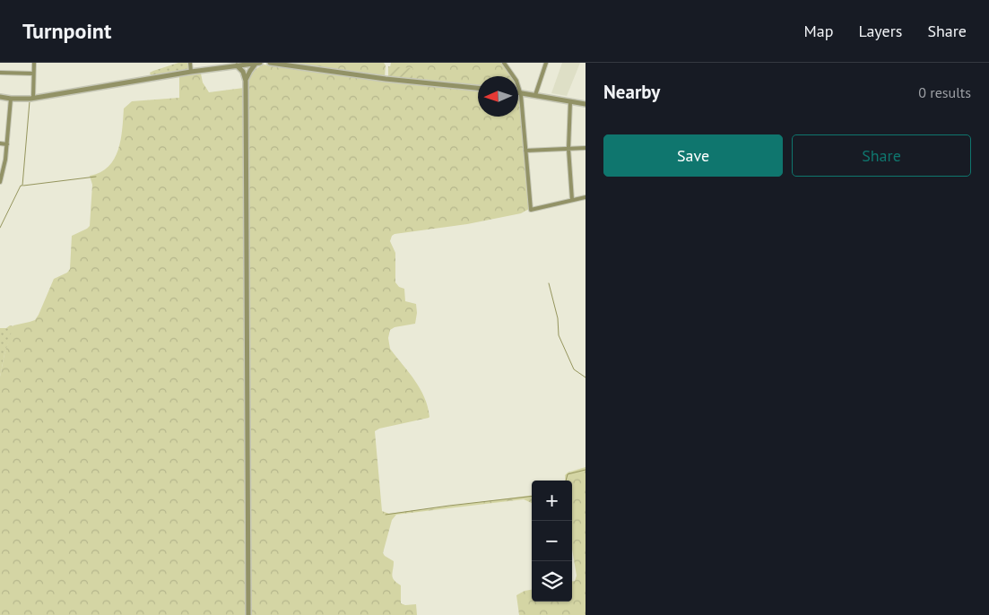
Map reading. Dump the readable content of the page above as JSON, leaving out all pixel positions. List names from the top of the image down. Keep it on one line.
{"north":"left","page":{"header":"Turnpoint","nav":["Map","Layers","Share"],"heading":["Nearby","0 results"],"buttons":["Save","Share"],"map_buttons":["+","−"]}}
